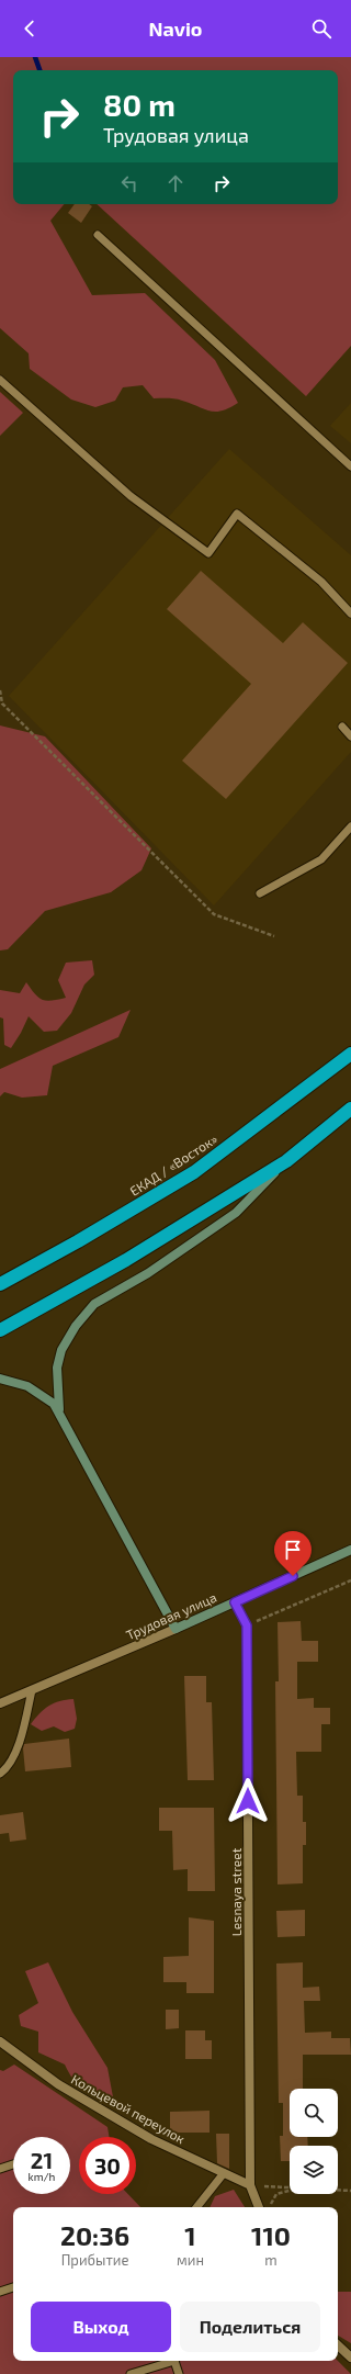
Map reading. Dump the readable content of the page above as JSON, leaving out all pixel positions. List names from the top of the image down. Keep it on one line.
{"streets":{"highway":["ЕКАД / «Восток»"],"main road":["Трудовая улица"],"street":["Lesnaya street","Кольцевой переулок"]},"crossings":[["Трудовая улица","Lesnaya street"],["Lesnaya street","Кольцевой переулок"]],"page":{"header":"Navio","turn":["80 m","Трудовая улица"],"speed":"21 km/h","limit":"30","eta":["20:36","Прибытие","1","мин","110","m"],"buttons":["Выход","Поделиться"]}}
